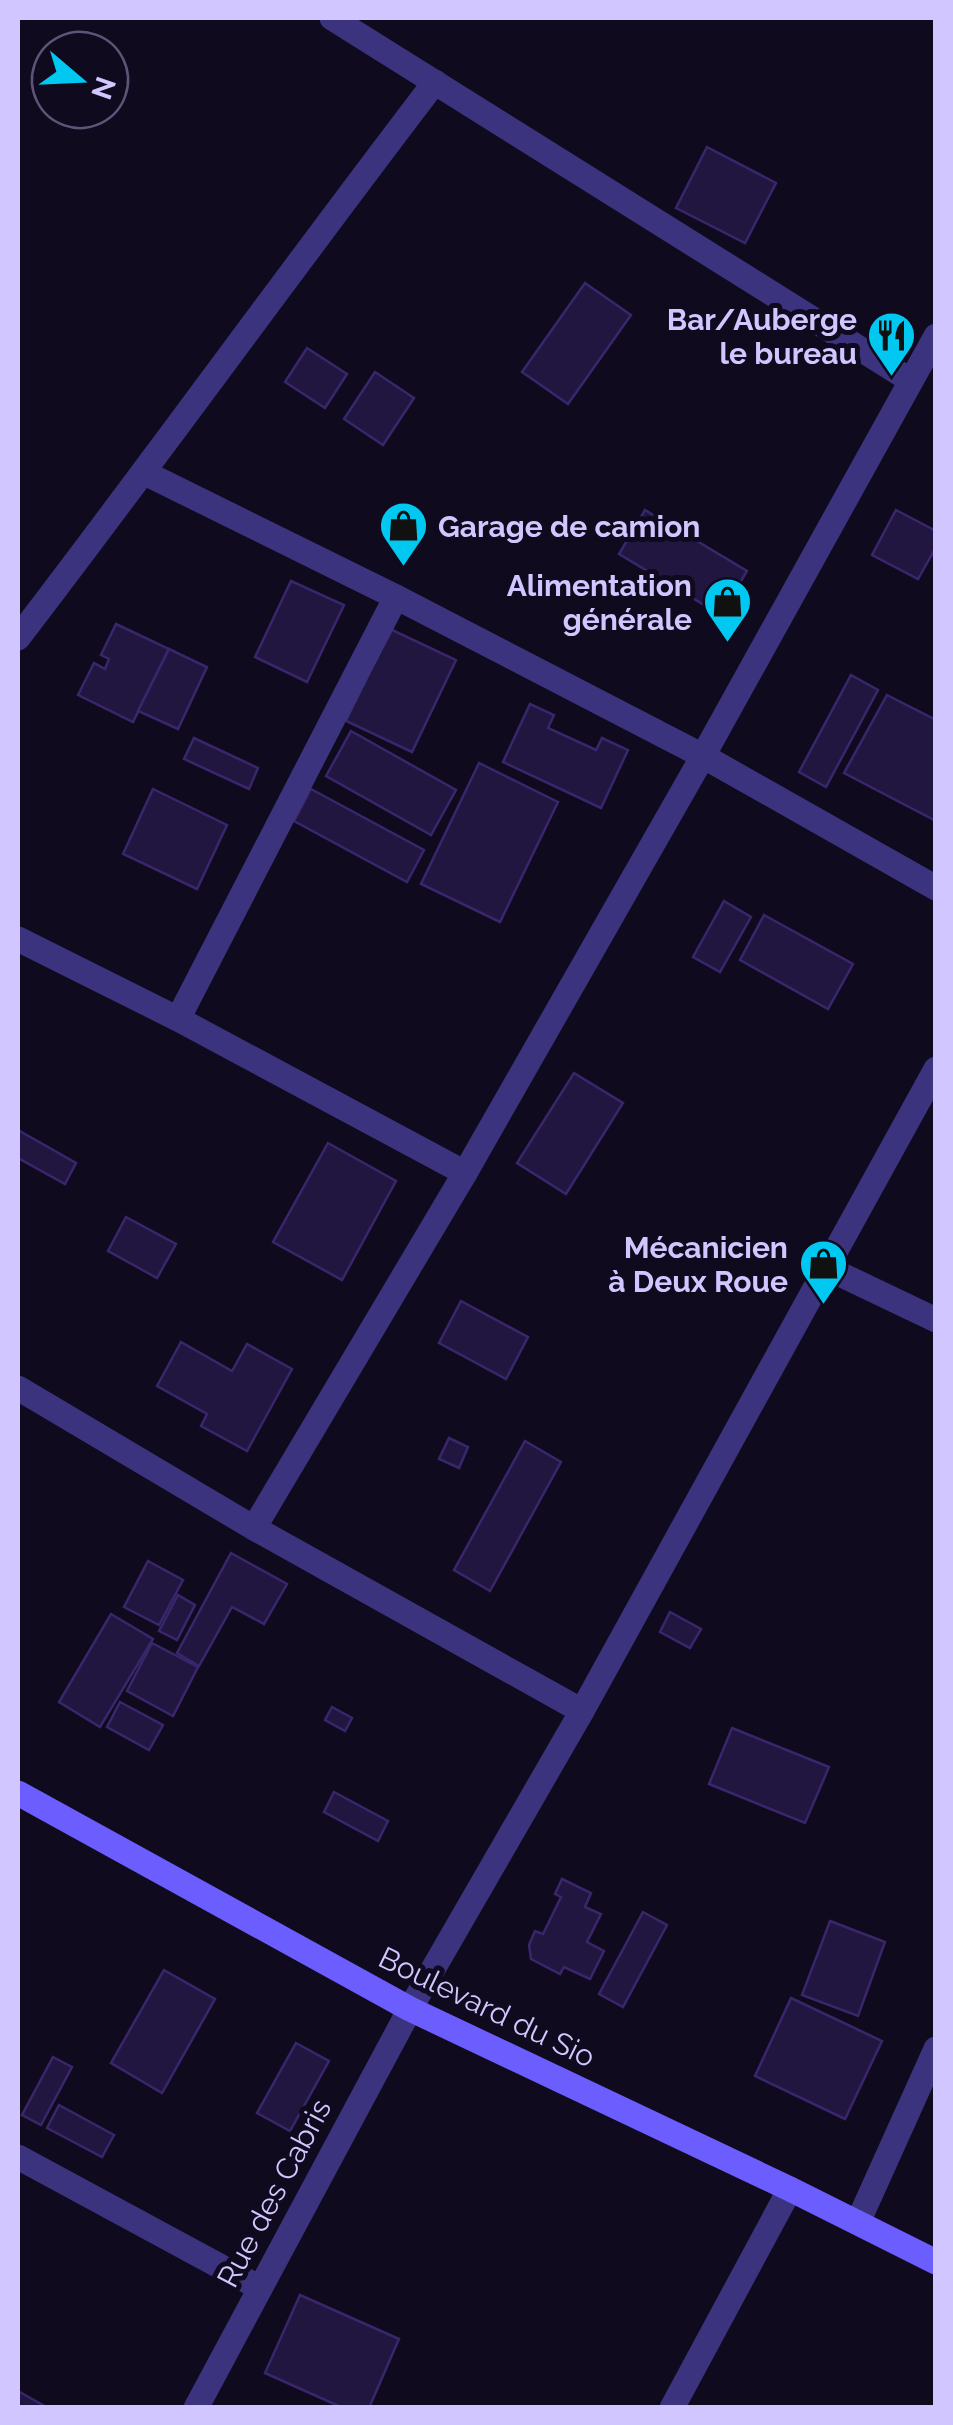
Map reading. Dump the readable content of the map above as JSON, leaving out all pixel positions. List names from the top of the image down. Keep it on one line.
{"streets":{"street":["Boulevard du Sio","Rue des Cabris"]},"crossings":[["Boulevard du Sio","Rue des Cabris"]],"places":{"restaurant":["Bar/Auberge le bureau"],"shop":["Garage de camion","Alimentation générale","Mécanicien à Deux Roue"]},"north":"right"}
